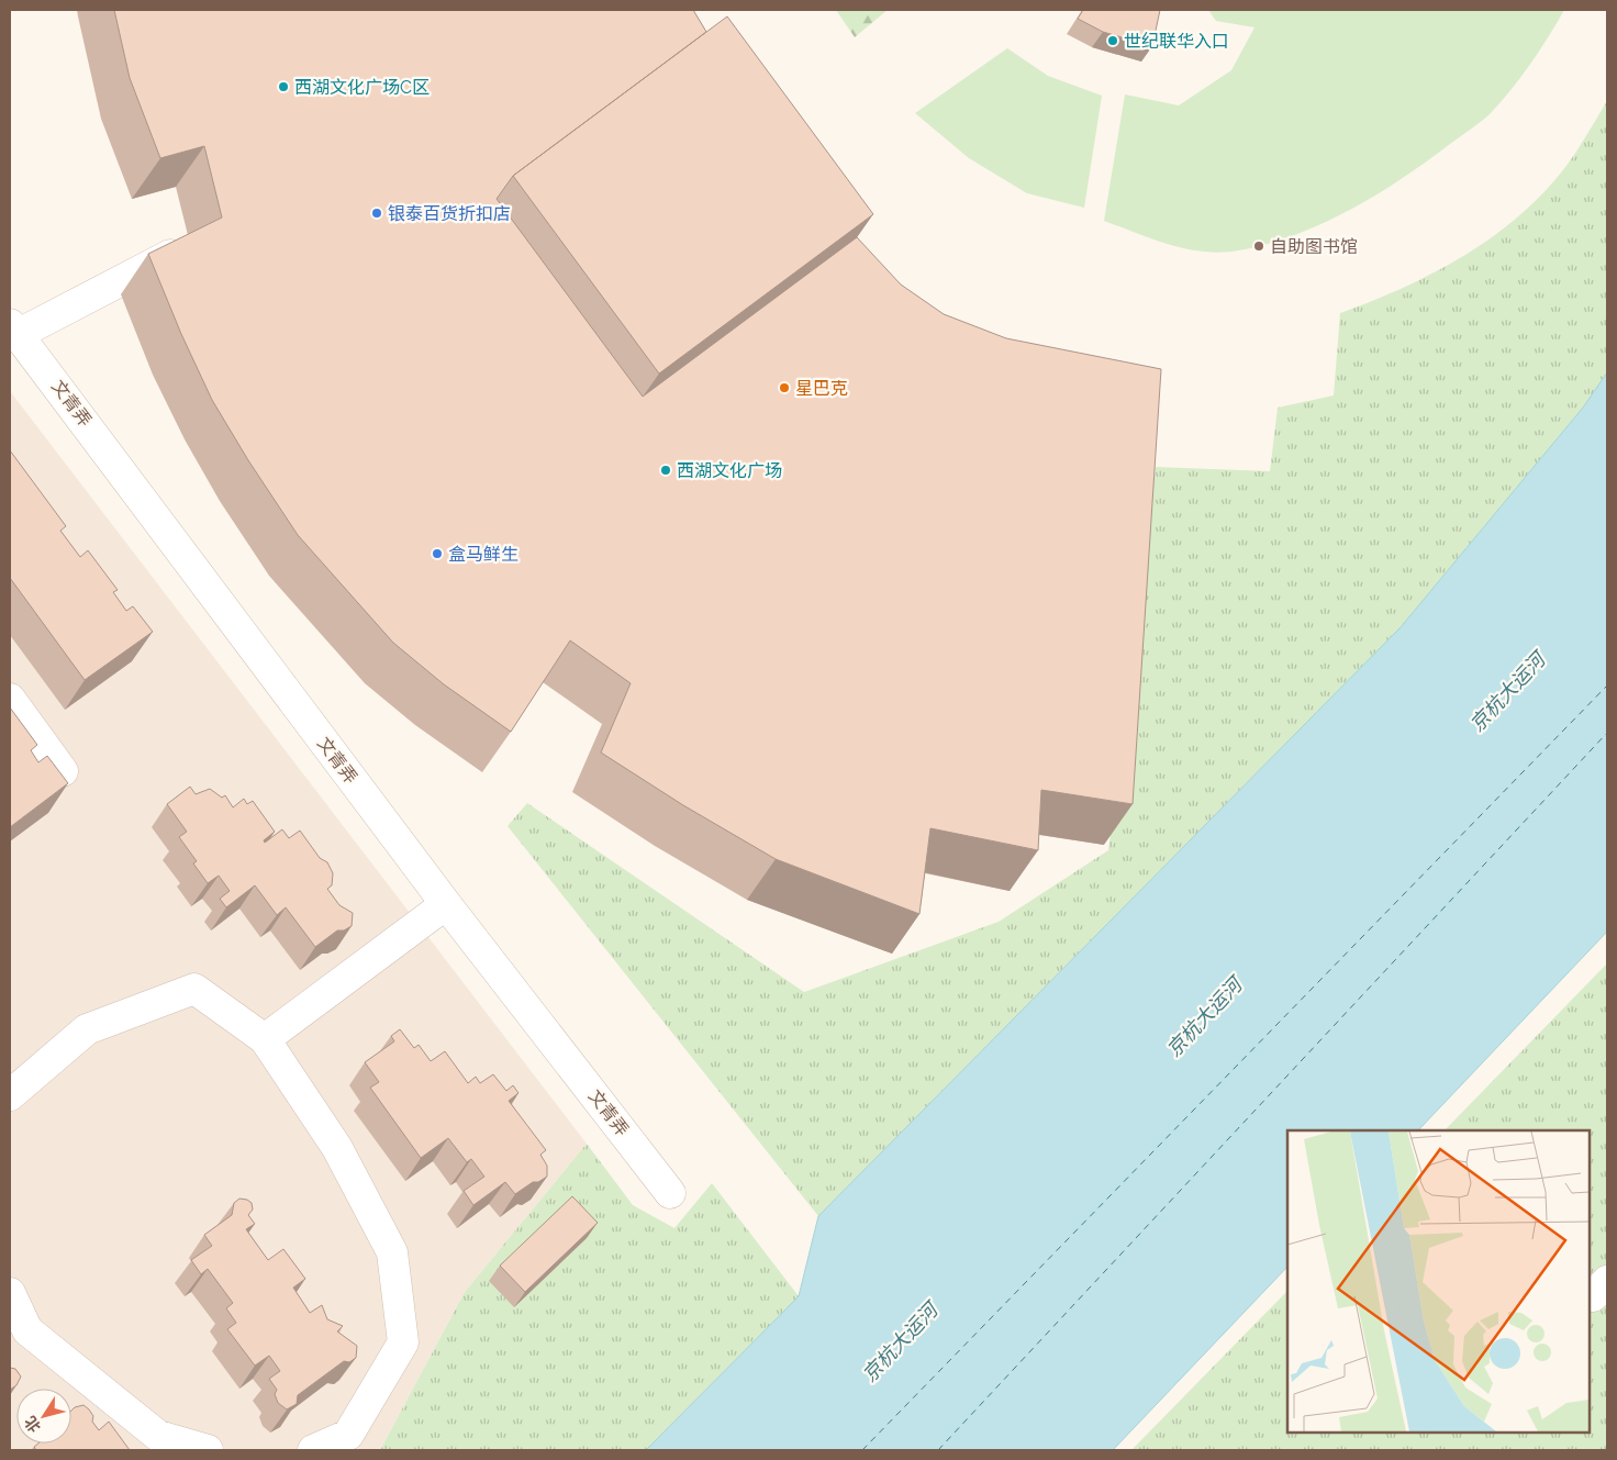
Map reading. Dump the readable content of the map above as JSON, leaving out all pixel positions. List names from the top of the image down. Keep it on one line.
{"streets":{"street":["文青弄"]},"water":["京杭大运河"],"places":["世纪联华入口","西湖文化广场C区","银泰百货折扣店","自助图书馆","星巴克","西湖文化广场","盒马鲜生"],"north":"bottom left"}
